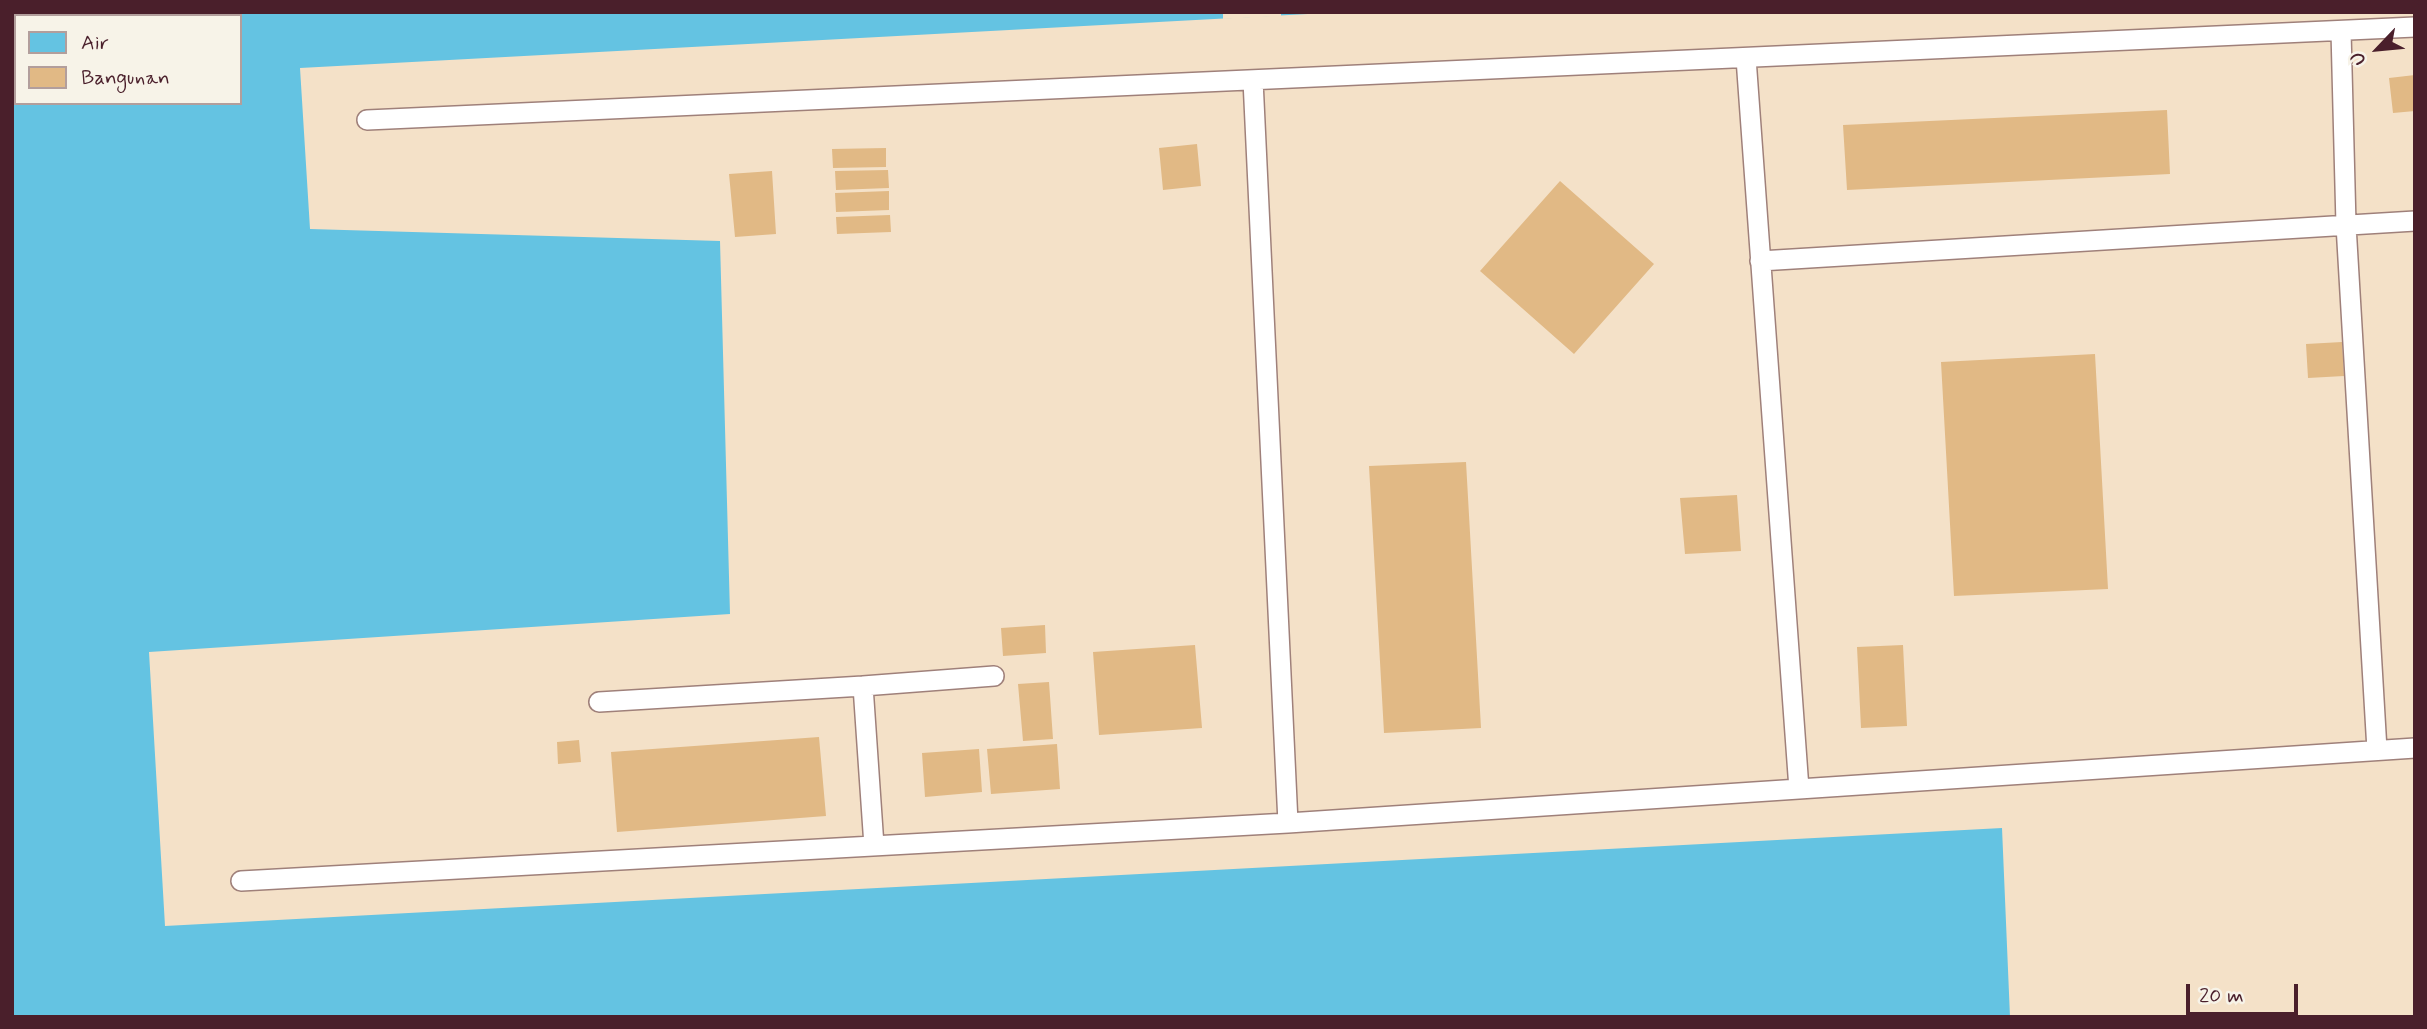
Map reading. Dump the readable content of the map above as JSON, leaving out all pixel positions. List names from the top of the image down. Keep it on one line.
{"legend":["Air","Bangunan"],"scale_bar":"20 m","north":"bottom left"}
